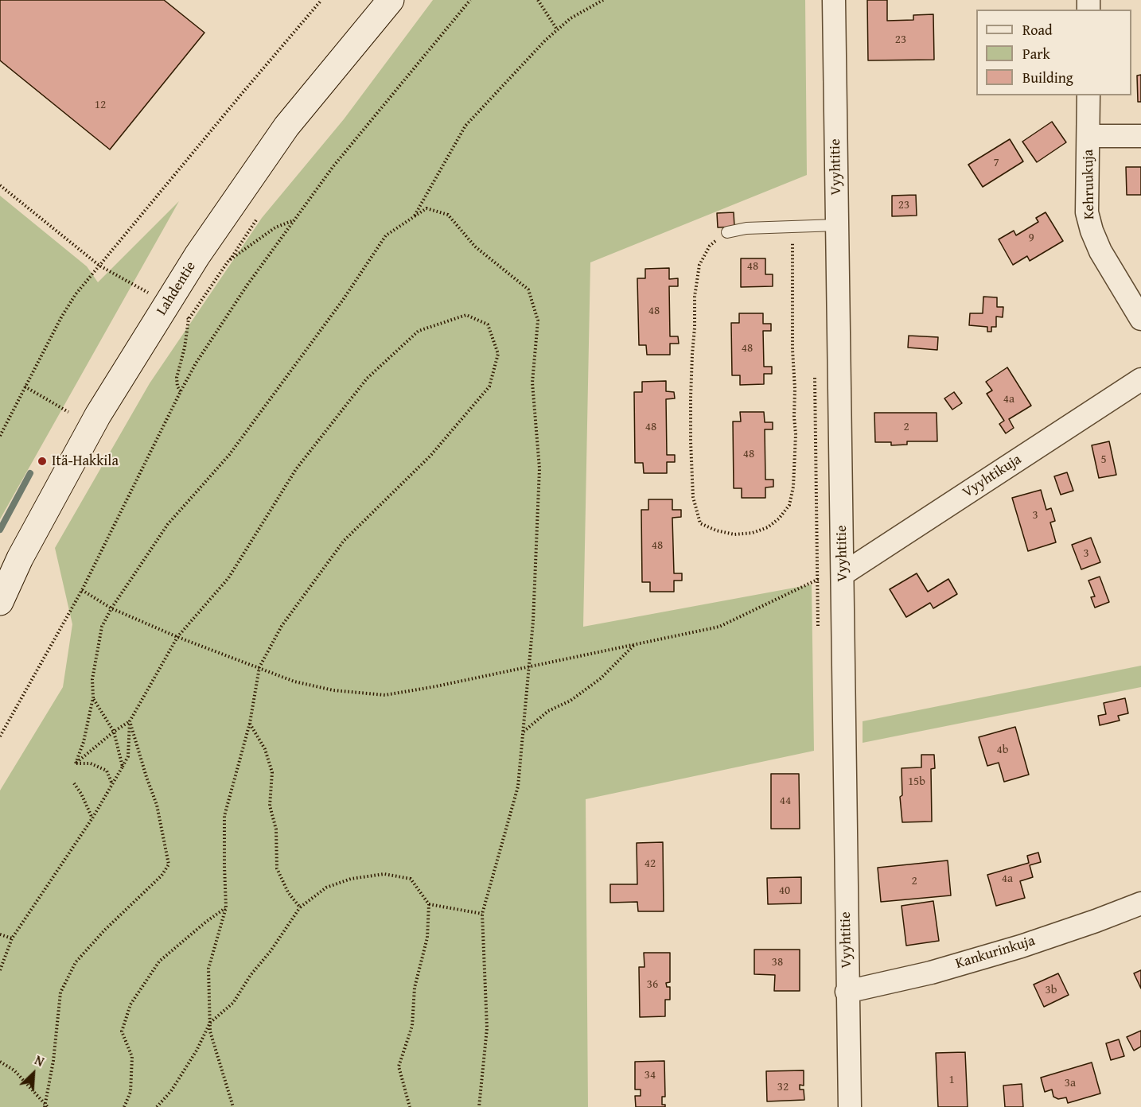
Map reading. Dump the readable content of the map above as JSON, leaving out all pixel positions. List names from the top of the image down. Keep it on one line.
{"streets":{"main road":["Lahdentie"],"street":["Vyyhtitie","Kehruukuja","Vyyhtikuja","Kankurinkuja"]},"crossings":[["Vyyhtitie","Vyyhtikuja"],["Vyyhtitie","Kankurinkuja"]],"places":["Itä-Hakkila"],"house_numbers":["23","12","7","23","9","48","48","48","4a","48","2","48","5","3","48","3","4b","15b","44","42","4a","2","40","38","36","3b","34","1","3a","32"],"legend":["Road","Park","Building"],"north":"top right"}
